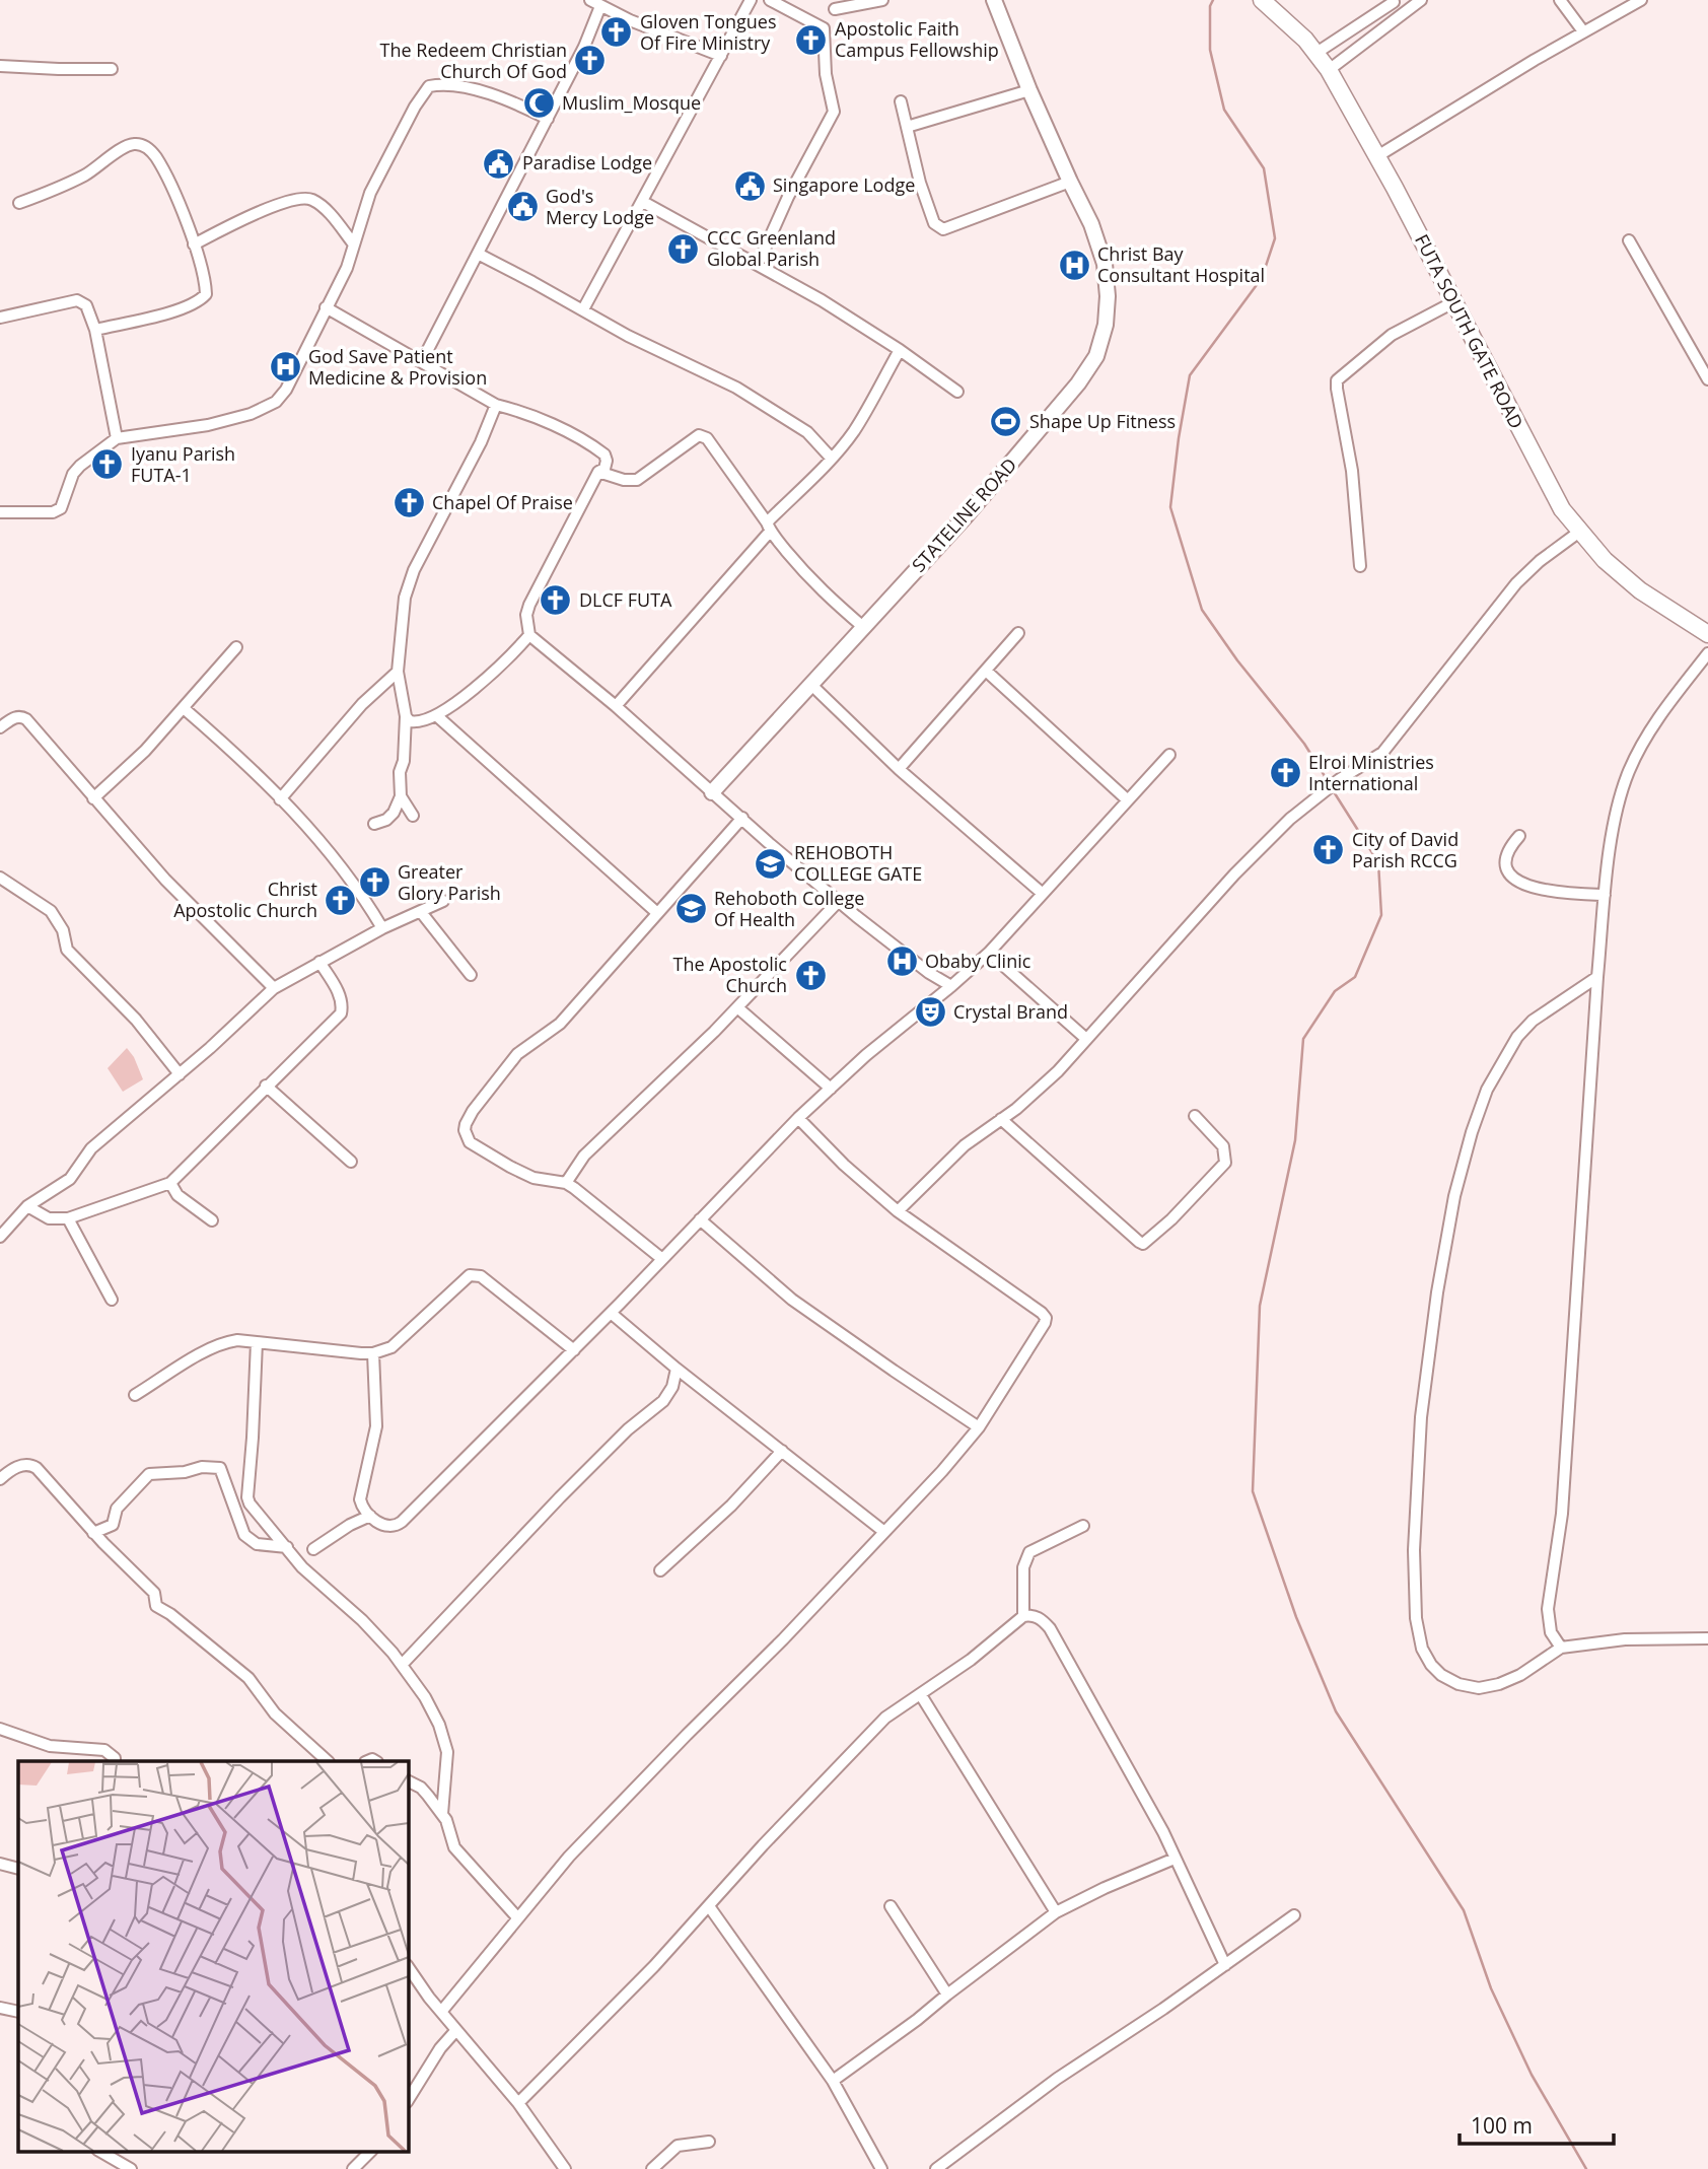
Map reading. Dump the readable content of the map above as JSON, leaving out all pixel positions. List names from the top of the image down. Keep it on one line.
{"streets":{"main road":["FUTA SOUTH GATE ROAD"],"street":["STATELINE ROAD"]},"places":{"church":["Gloven Tongues Of Fire Ministry","Apostolic Faith Campus Fellowship","The Redeem Christian Church Of God","CCC Greenland Global Parish","Iyanu Parish FUTA-1","Chapel Of Praise","DLCF FUTA","Elroi Ministries International","City of David Parish RCCG","Greater Glory Parish","Christ Apostolic Church","The Apostolic Church"],"mosque":["Muslim_Mosque"],"public building":["Paradise Lodge","Singapore Lodge","God's Mercy Lodge"],"hospital":["Christ Bay Consultant Hospital","God Save Patient Medicine & Provision","Obaby Clinic"],"sports":["Shape Up Fitness"],"school or university":["REHOBOTH COLLEGE GATE","Rehoboth College Of Health"],"theatre":["Crystal Brand"]},"scale_bar":"100 m"}
